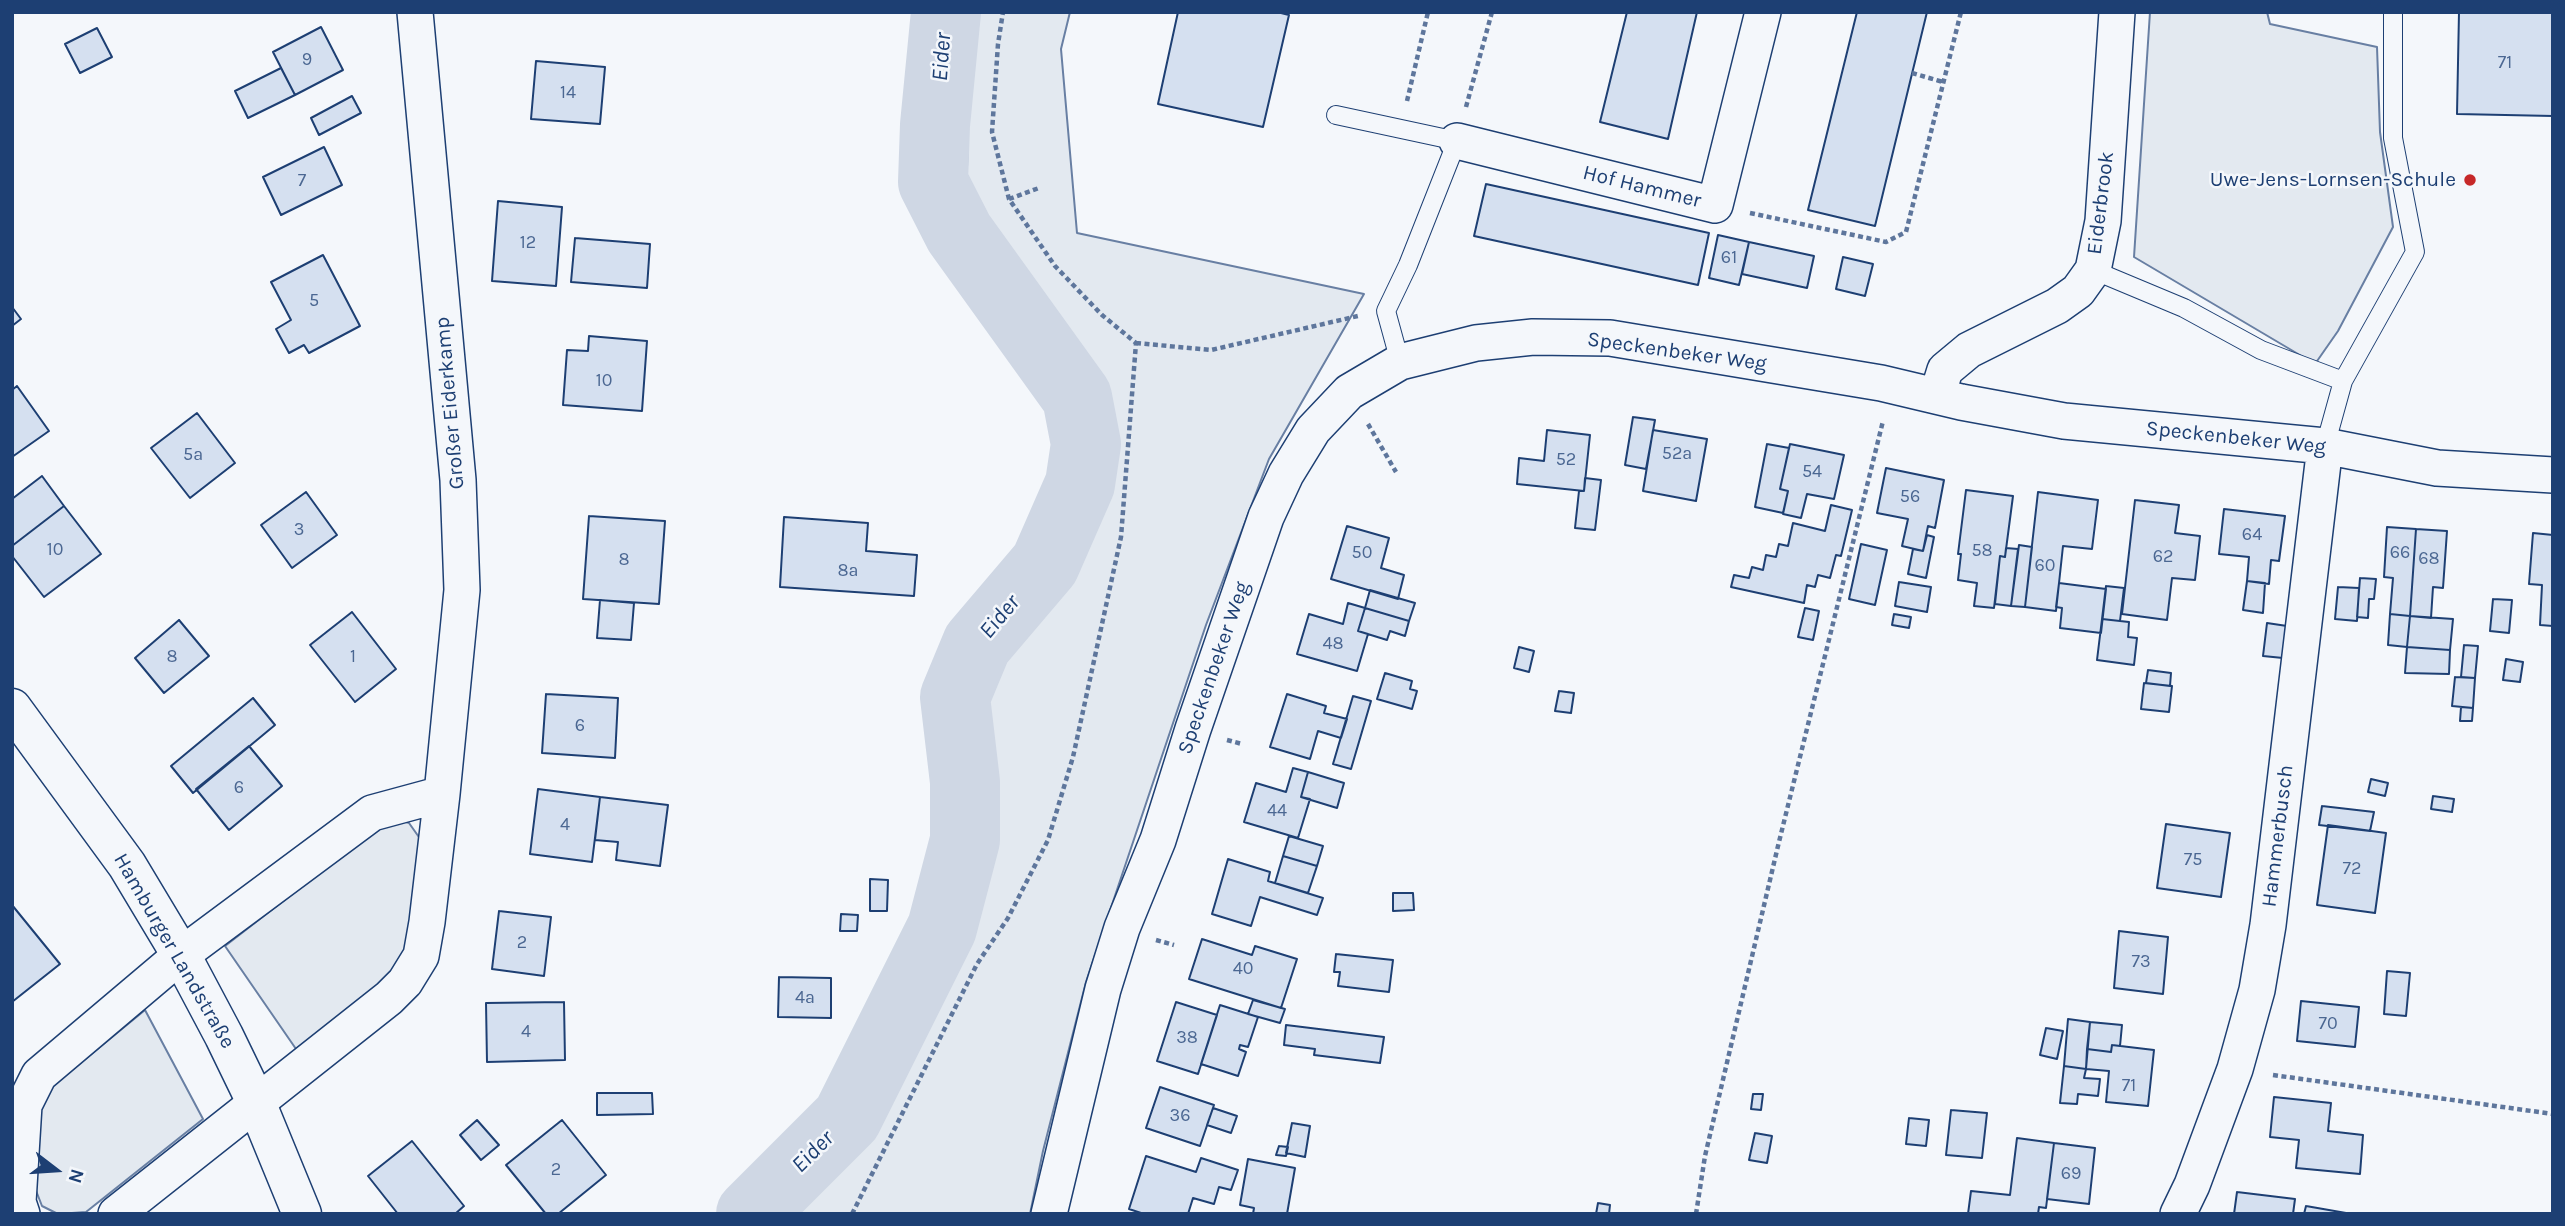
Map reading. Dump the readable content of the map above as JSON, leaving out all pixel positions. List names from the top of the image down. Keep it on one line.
{"streets":{"main road":["Hamburger Landstraße"],"street":["Hof Hammer","Eiderbrook","Speckenbeker Weg","Großer Eiderkamp","Hammerbusch"]},"crossings":[["Eiderbrook","Speckenbeker Weg"],["Speckenbeker Weg","Hammerbusch"],["Großer Eiderkamp","Hamburger Landstraße"]],"water":["Eider"],"places":["Uwe-Jens-Lornsen-Schule"],"house_numbers":["9","71","14","7","12","61","5","10","52a","5a","52","54","56","3","64","10","58","50","66","62","68","8","60","8a","48","8","1","6","6","44","4","75","72","2","73","40","4a","70","4","38","71","36","2","69"],"north":"right"}
